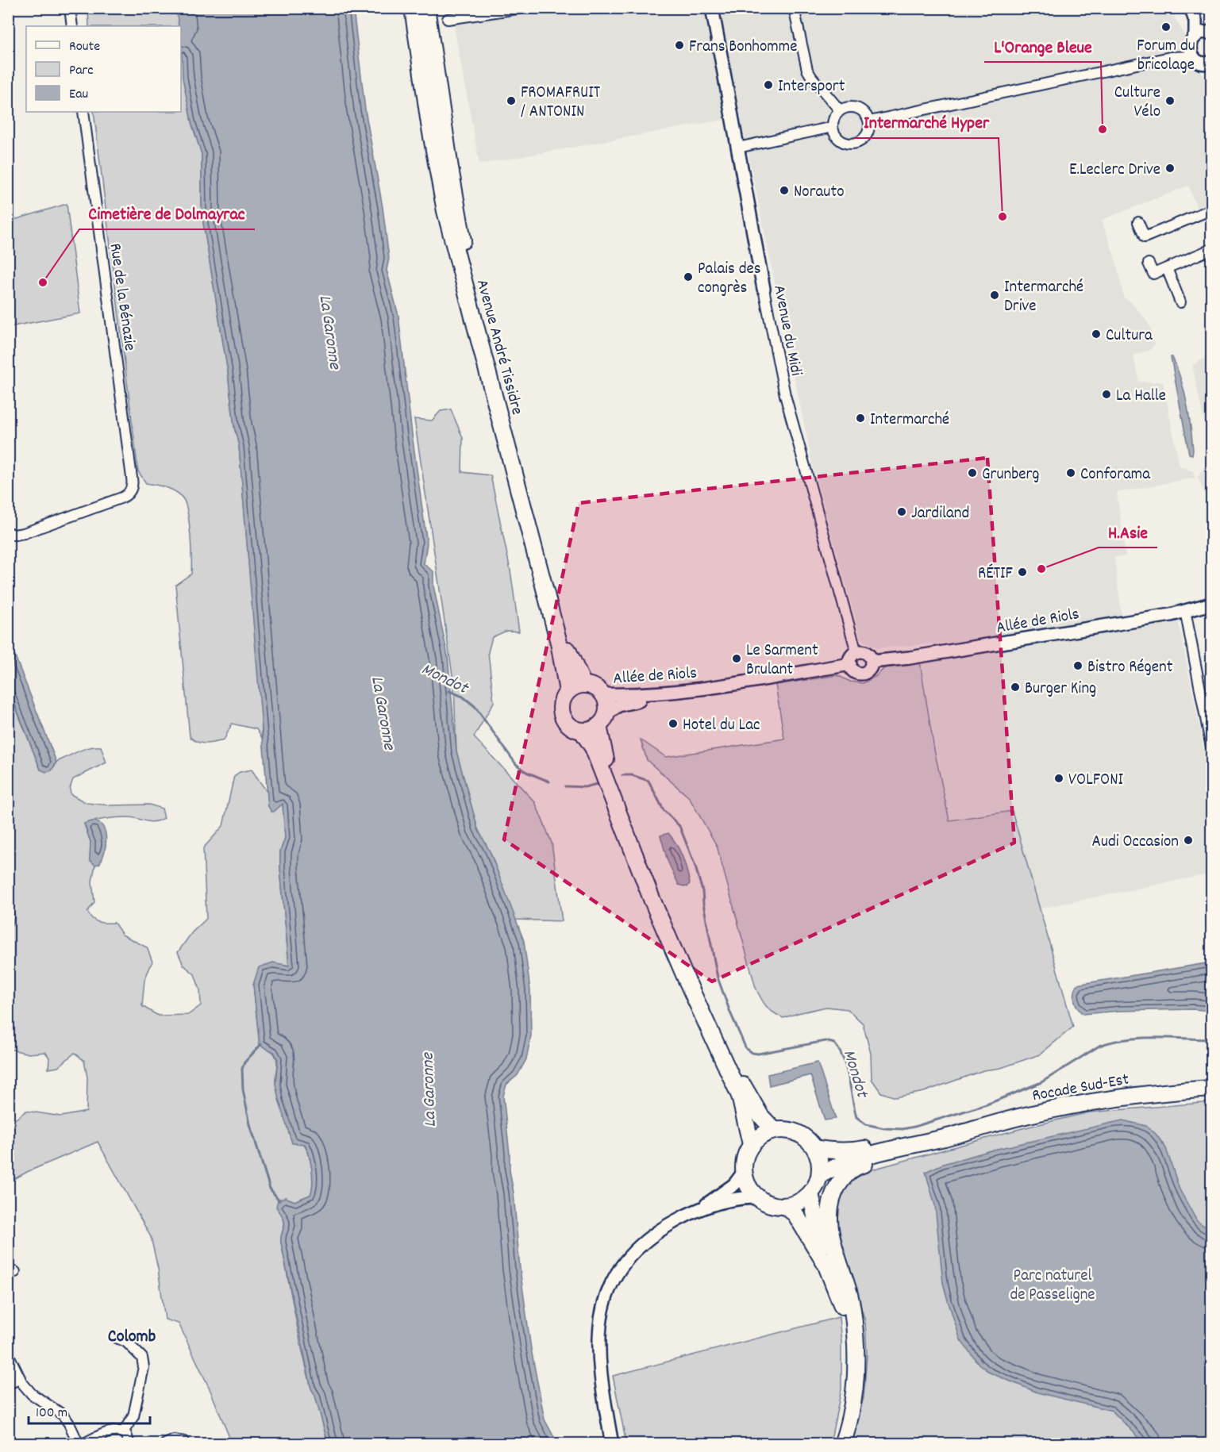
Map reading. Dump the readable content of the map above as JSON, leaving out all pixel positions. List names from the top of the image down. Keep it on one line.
{"streets":{"main road":["Avenue André Tissidre","Rocade Sud-Est"],"street":["Rue de la Bénazie","Avenue du Midi","Allée de Riols"]},"crossings":[["Avenue du Midi","Allée de Riols"],["Avenue André Tissidre","Allée de Riols"]],"districts":["Colomb"],"water":["La Garonne","Mondot"],"parks":["Parc naturel de Passeligne"],"places":["Forum du bricolage","Frans Bonhomme","Intersport","FROMAFRUIT / ANTONIN","Culture Vélo","L'Orange Bleue","E.Leclerc Drive","Norauto","Intermarché Hyper","Palais des congrès","Cimetière de Dolmayrac","Intermarché Drive","Cultura","La Halle","Intermarché","Grunberg","Conforama","Jardiland","H.Asie","RÉTIF","Le Sarment Brulant","Bistro Régent","Burger King","Hotel du Lac","VOLFONI","Audi Occasion"],"legend":["Route","Parc","Eau"],"scale_bar":"100 m"}
